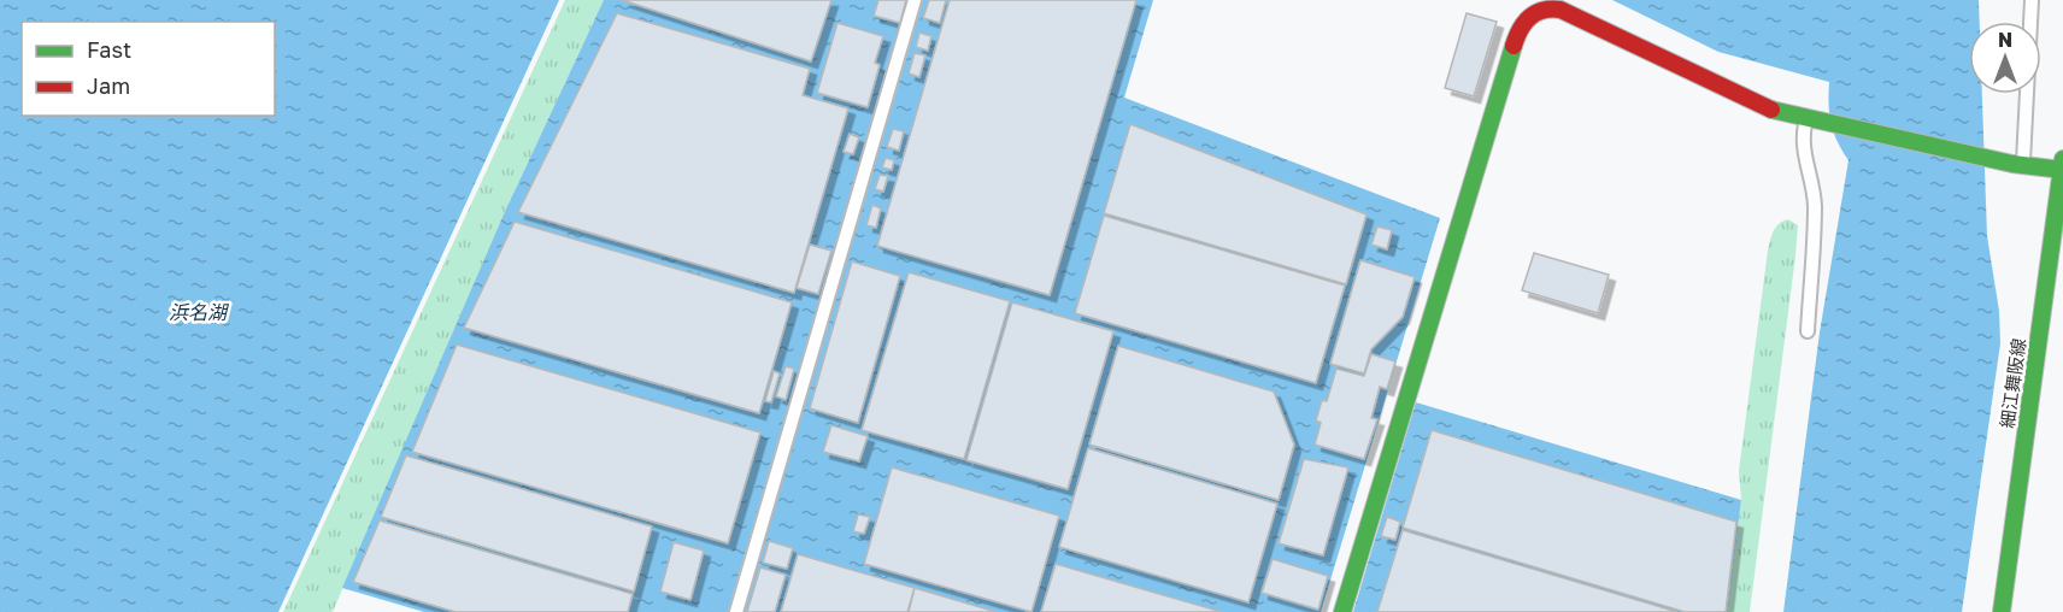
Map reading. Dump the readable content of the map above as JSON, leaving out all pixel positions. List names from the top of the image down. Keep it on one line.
{"streets":{"street":["細江舞阪線"]},"water":["浜名湖"],"legend":["Fast","Jam"],"north":"top"}
